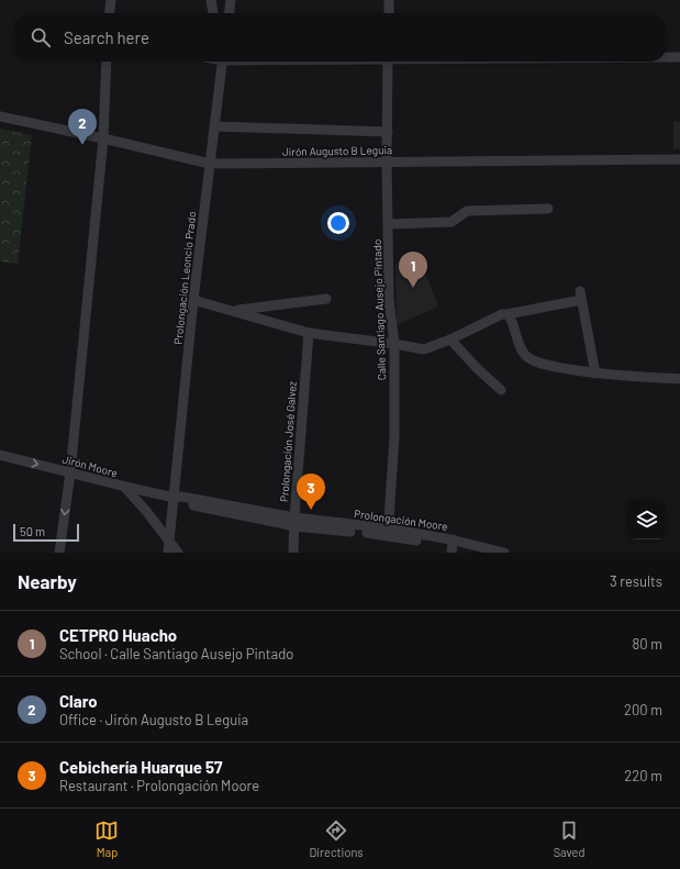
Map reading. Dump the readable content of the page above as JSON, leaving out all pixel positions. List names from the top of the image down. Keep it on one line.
{"streets":{"street":["Jirón Augusto B Leguia","Prolongación Leoncio Prado","Calle Santiago Ausejo Pintado","Prolongación José Galvez","Jirón Moore","Prolongación Moore"]},"crossings":[["Jirón Augusto B Leguia","Prolongación Leoncio Prado"],["Jirón Augusto B Leguia","Calle Santiago Ausejo Pintado"],["Prolongación Leoncio Prado","Jirón Moore"],["Calle Santiago Ausejo Pintado","Prolongación Moore"],["Prolongación José Galvez","Jirón Moore"],["Prolongación José Galvez","Prolongación Moore"],["Jirón Moore","Prolongación Moore"]],"scale_bar":"50 m","page":{"search":"Search here","pins":["2","1","3"],"scale":"50 m","heading":["Nearby","3 results"],"list":[{"mark":"1","name":"CETPRO Huacho","note":"School · Calle Santiago Ausejo Pintado","value":"80 m"},{"mark":"2","name":"Claro","note":"Office · Jirón Augusto B Leguia","value":"200 m"},{"mark":"3","name":"Cebichería Huarque 57","note":"Restaurant · Prolongación Moore","value":"220 m"}],"nav":["Map","Directions","Saved"]}}
